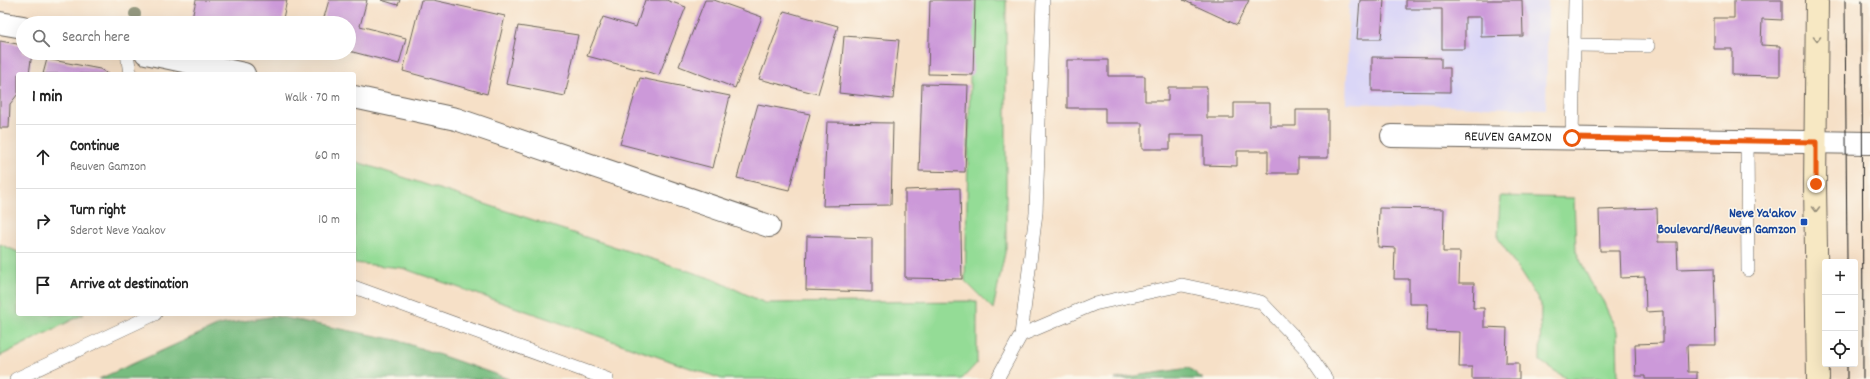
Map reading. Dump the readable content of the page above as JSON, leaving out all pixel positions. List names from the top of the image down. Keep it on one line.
{"streets":{"street":["REUVEN GAMZON"]},"places":{"transit":["Neve Ya'akov Boulevard/Reuven Gamzon"]},"page":{"search":"Search here","heading":["1 min","Walk · 70 m"],"list":[["Continue","Reuven Gamzon","60 m"],["Turn right","Sderot Neve Yaakov","10 m"],"Arrive at destination"],"map_buttons":["+","−"]}}
